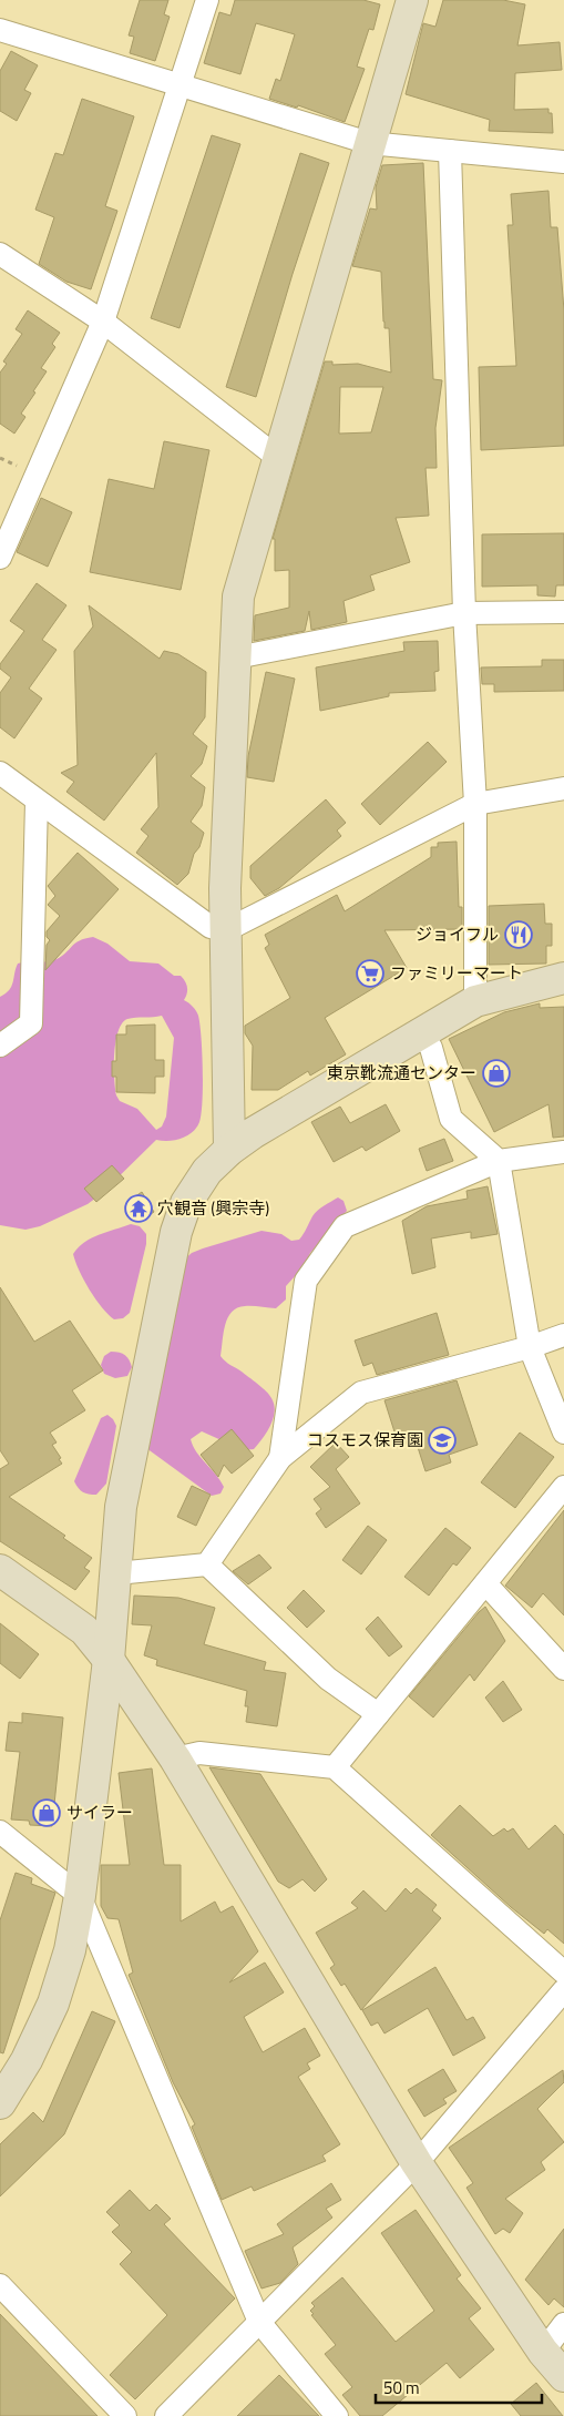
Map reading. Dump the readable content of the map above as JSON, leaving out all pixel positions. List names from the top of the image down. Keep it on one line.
{"places":{"restaurant":["ジョイフル"],"supermarket":["ファミリーマート"],"shop":["東京靴流通センター","サイラー"],"temple":["穴観音 (興宗寺)"],"school or university":["コスモス保育園"]},"scale_bar":"50 m"}
